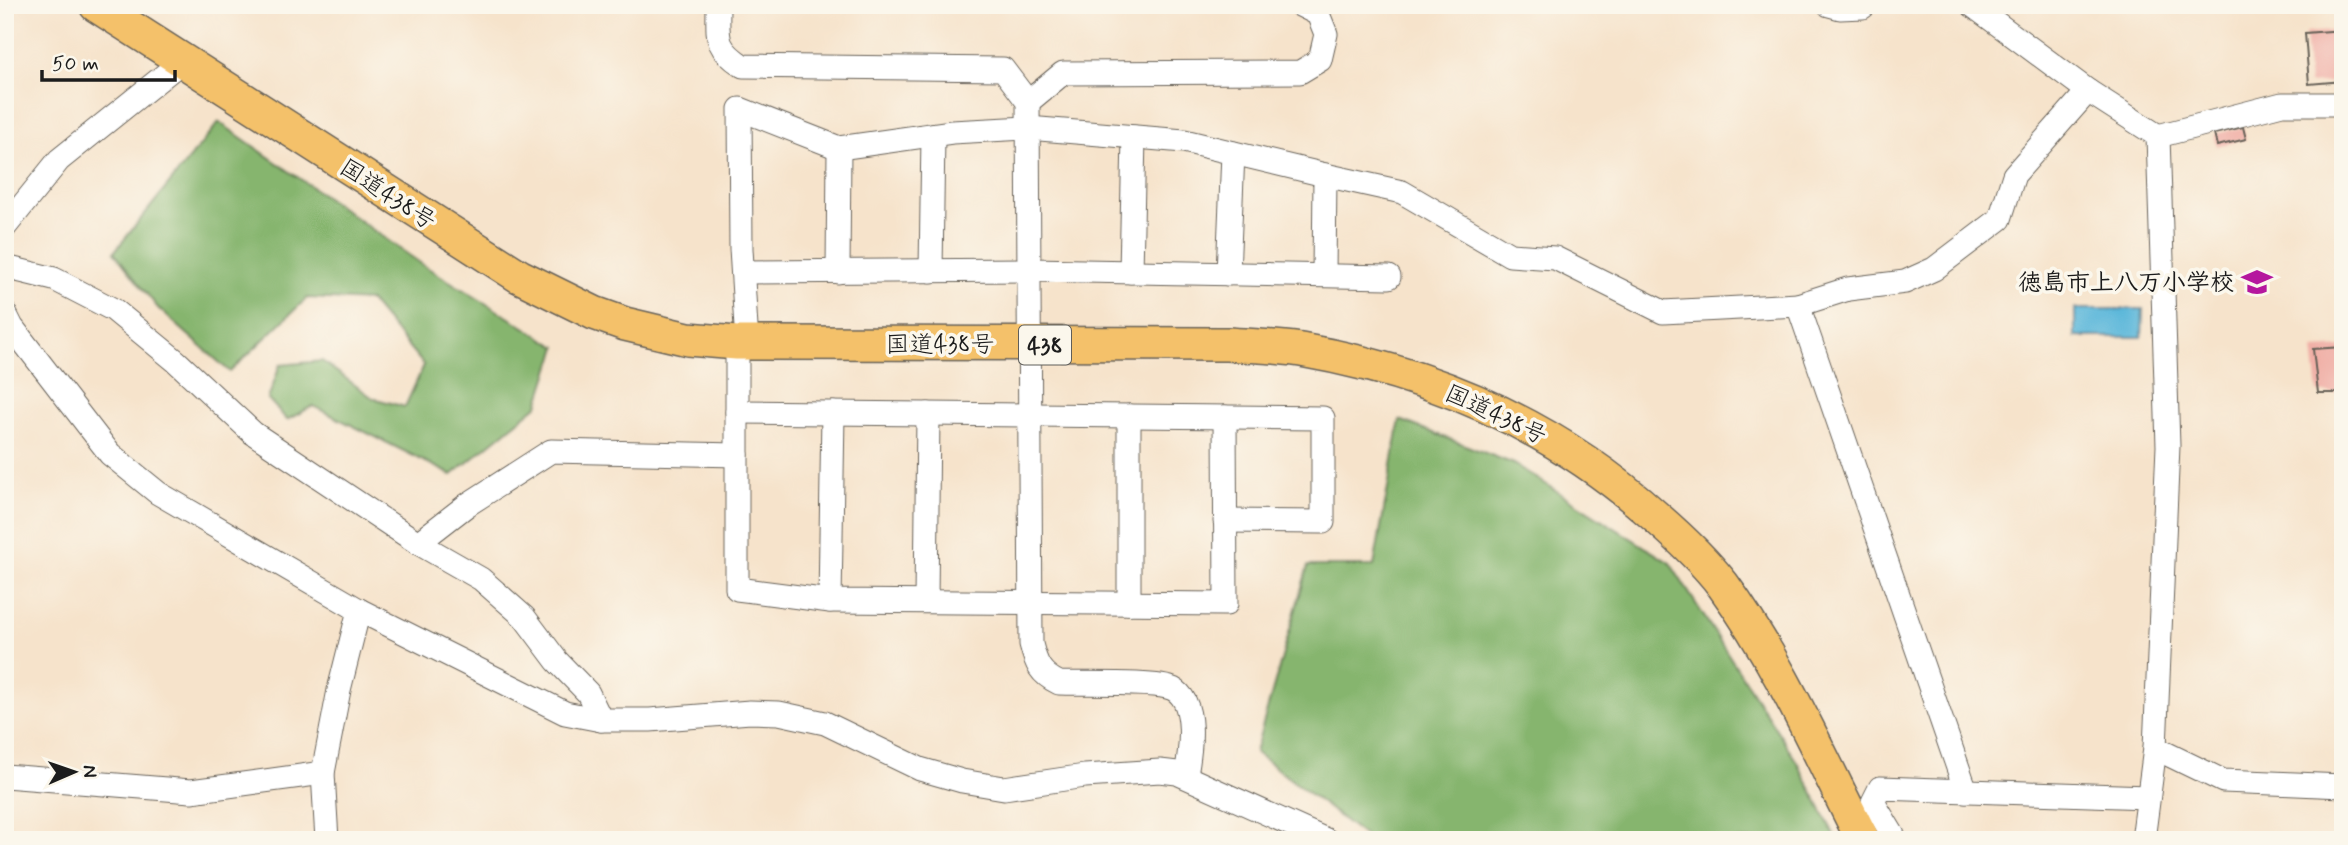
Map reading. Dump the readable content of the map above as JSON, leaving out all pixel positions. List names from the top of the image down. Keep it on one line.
{"streets":{"highway":["国道438号","438"]},"places":{"school or university":["徳島市上八万小学校"]},"scale_bar":"50 m","north":"right"}
